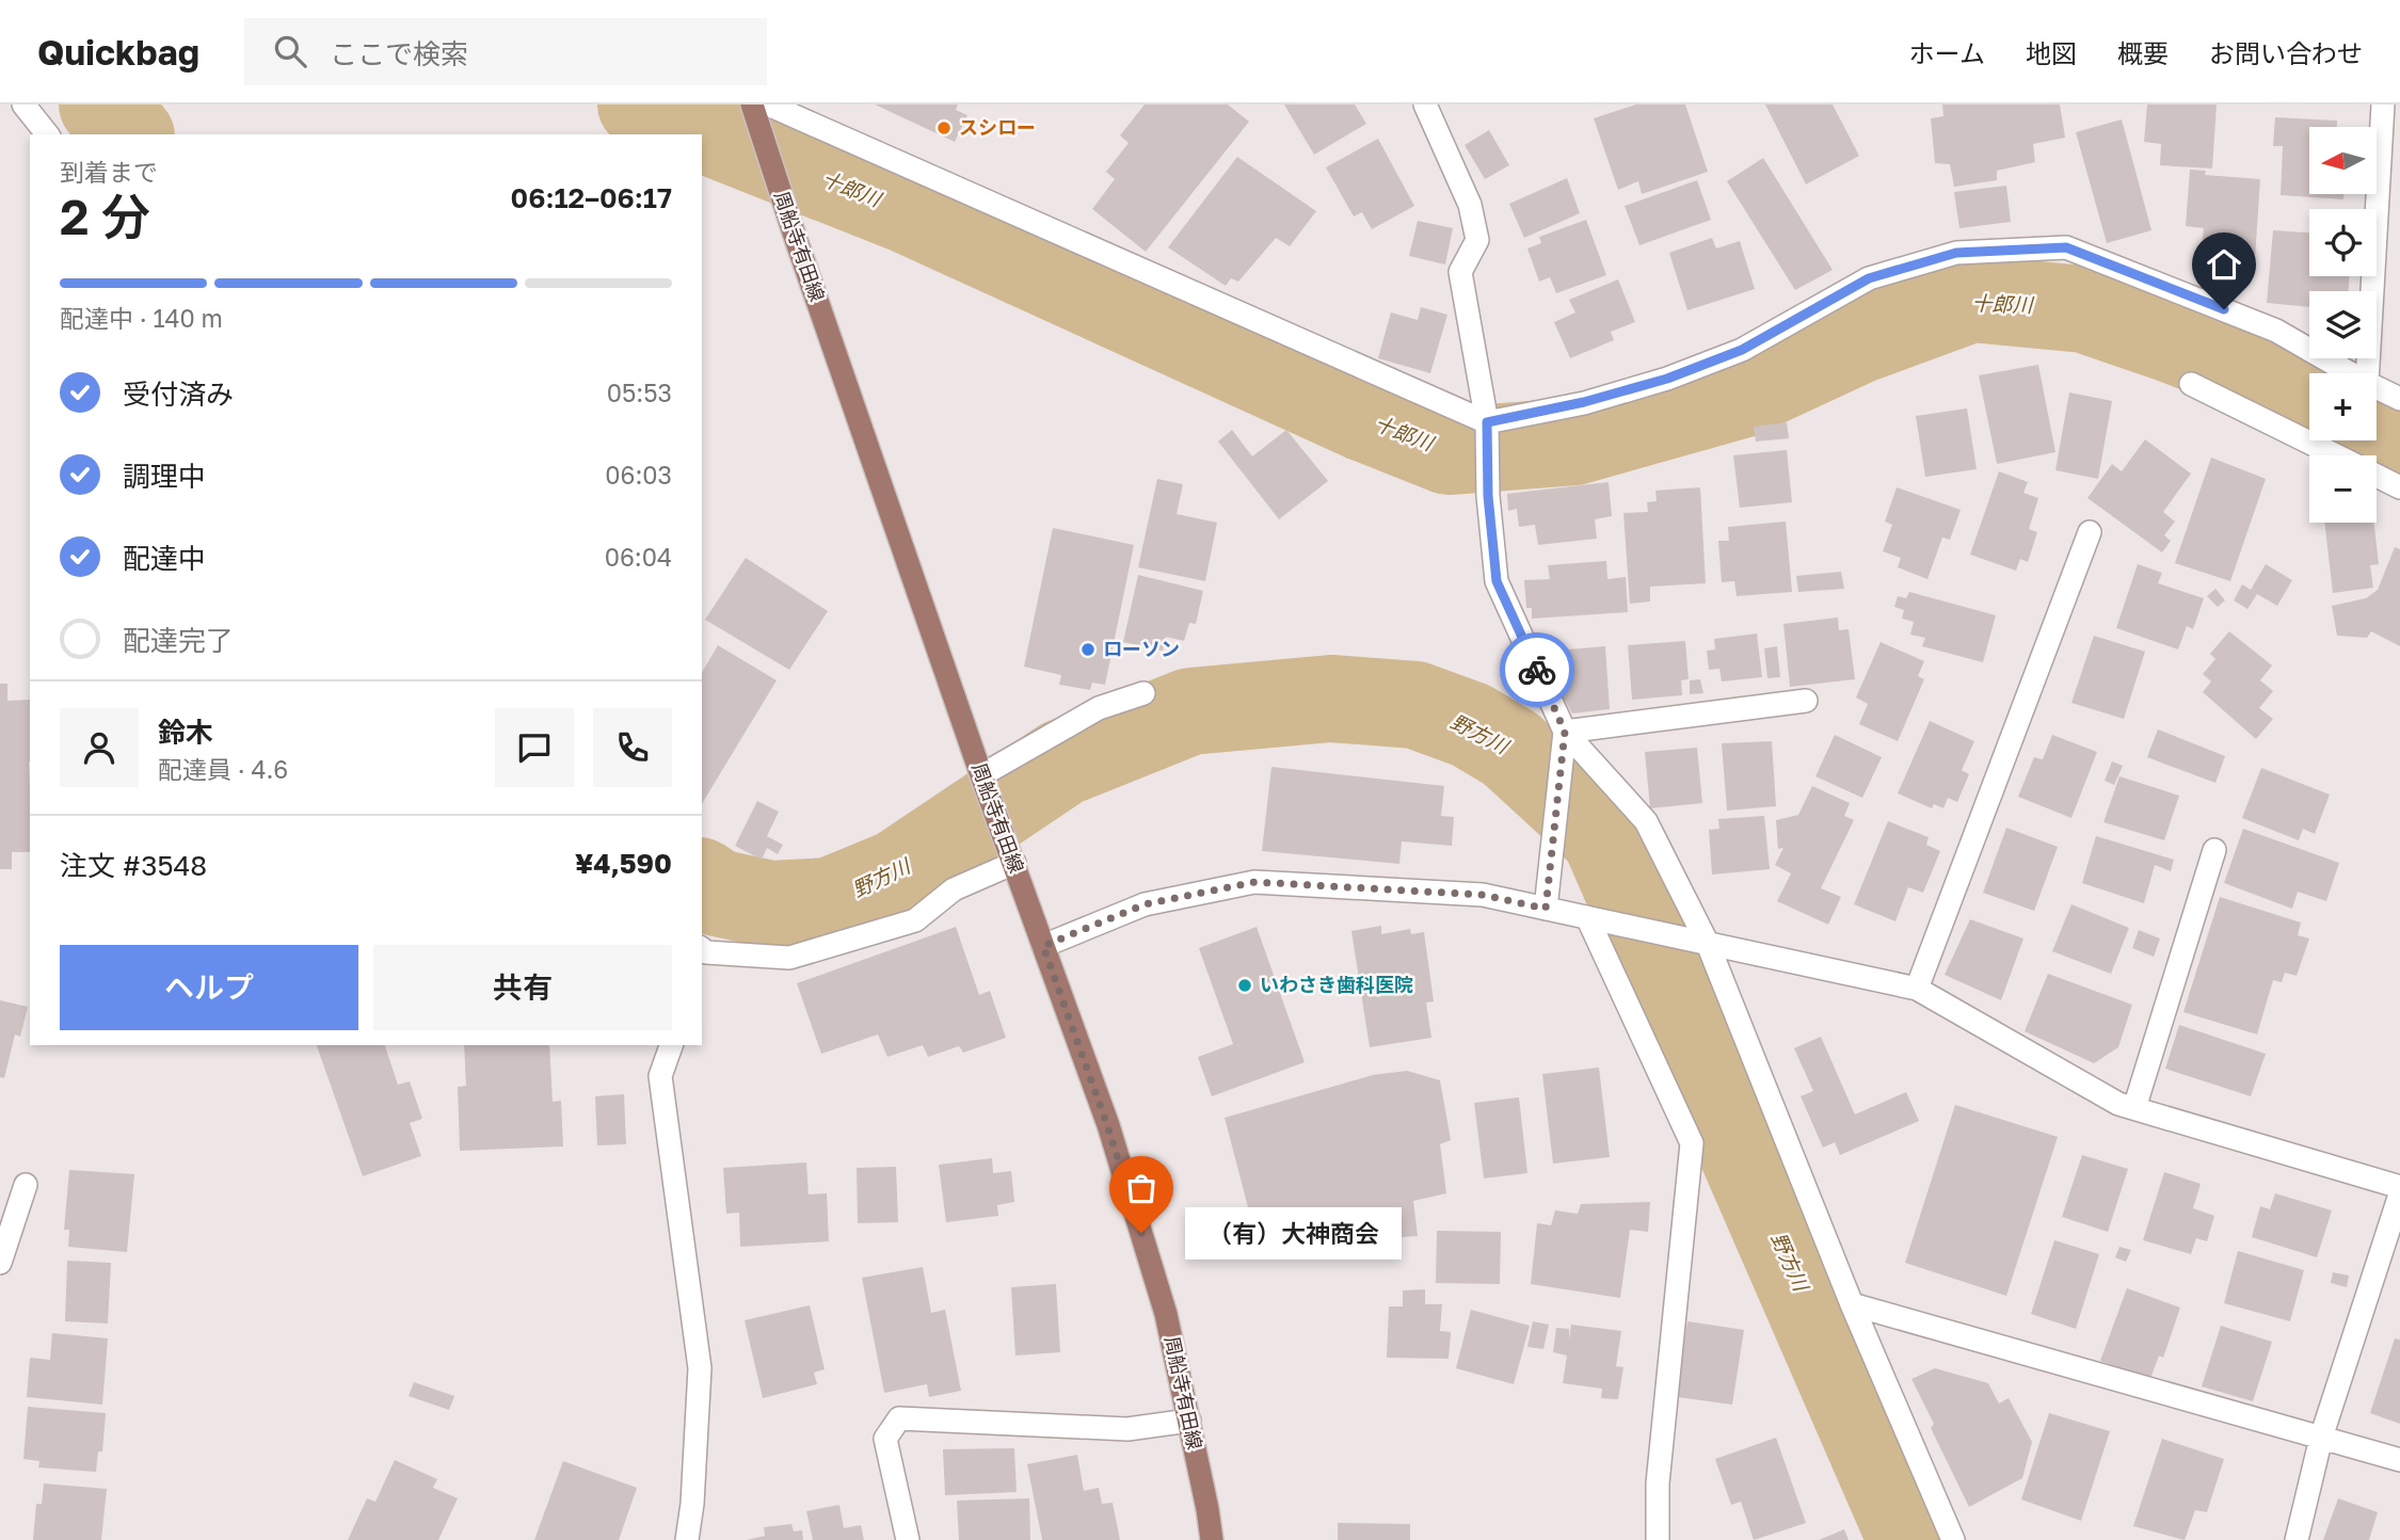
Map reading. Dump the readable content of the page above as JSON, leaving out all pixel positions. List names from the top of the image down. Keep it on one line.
{"streets":{"main road":["周船寺有田線"]},"water":["十郎川","野方川"],"places":["スシロー","ローソン","いわさき歯科医院","（有）大神商会"],"north":"left","page":{"header":"Quickbag","search":"ここで検索","nav":["ホーム","地図","概要","お問い合わせ"],"map_buttons":["+","−"],"heading":["2 分","到着まで","06:12–06:17"],"panel":["鈴木","配達員 · 4.6","注文 #3548","¥4,590"],"bar":"配達中 · 140 m","list":[["受付済み","05:53"],["調理中","06:03"],["配達中","06:04"],"配達完了"],"buttons":["ヘルプ","共有"],"bubble":"（有）大神商会"}}
